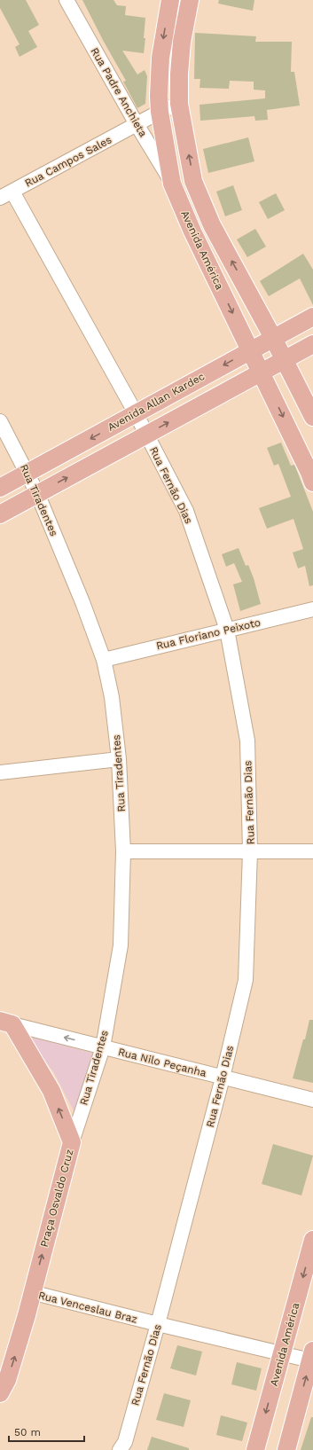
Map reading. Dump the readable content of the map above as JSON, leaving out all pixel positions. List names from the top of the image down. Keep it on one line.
{"streets":{"main road":["Avenida América","Avenida Allan Kardec","Praça Osvaldo Cruz"],"street":["Rua Padre Anchieta","Rua Campos Sales","Rua Fernão Dias","Rua Tiradentes","Rua Floriano Peixoto","Rua Nilo Peçanha","Rua Venceslau Braz"]},"crossings":[["Rua Padre Anchieta","Rua Campos Sales"],["Rua Padre Anchieta","Avenida América"],["Rua Campos Sales","Avenida América"],["Rua Campos Sales","Rua Fernão Dias"],["Avenida América","Avenida Allan Kardec"],["Avenida América","Rua Venceslau Braz"],["Avenida Allan Kardec","Rua Fernão Dias"],["Avenida Allan Kardec","Rua Tiradentes"],["Rua Fernão Dias","Rua Floriano Peixoto"],["Rua Fernão Dias","Rua Nilo Peçanha"],["Rua Fernão Dias","Rua Venceslau Braz"],["Rua Tiradentes","Rua Floriano Peixoto"],["Rua Tiradentes","Rua Nilo Peçanha"],["Rua Tiradentes","Praça Osvaldo Cruz"],["Rua Nilo Peçanha","Praça Osvaldo Cruz"],["Praça Osvaldo Cruz","Rua Venceslau Braz"]],"one_way":["Praça Osvaldo Cruz"],"scale_bar":"50 m"}
